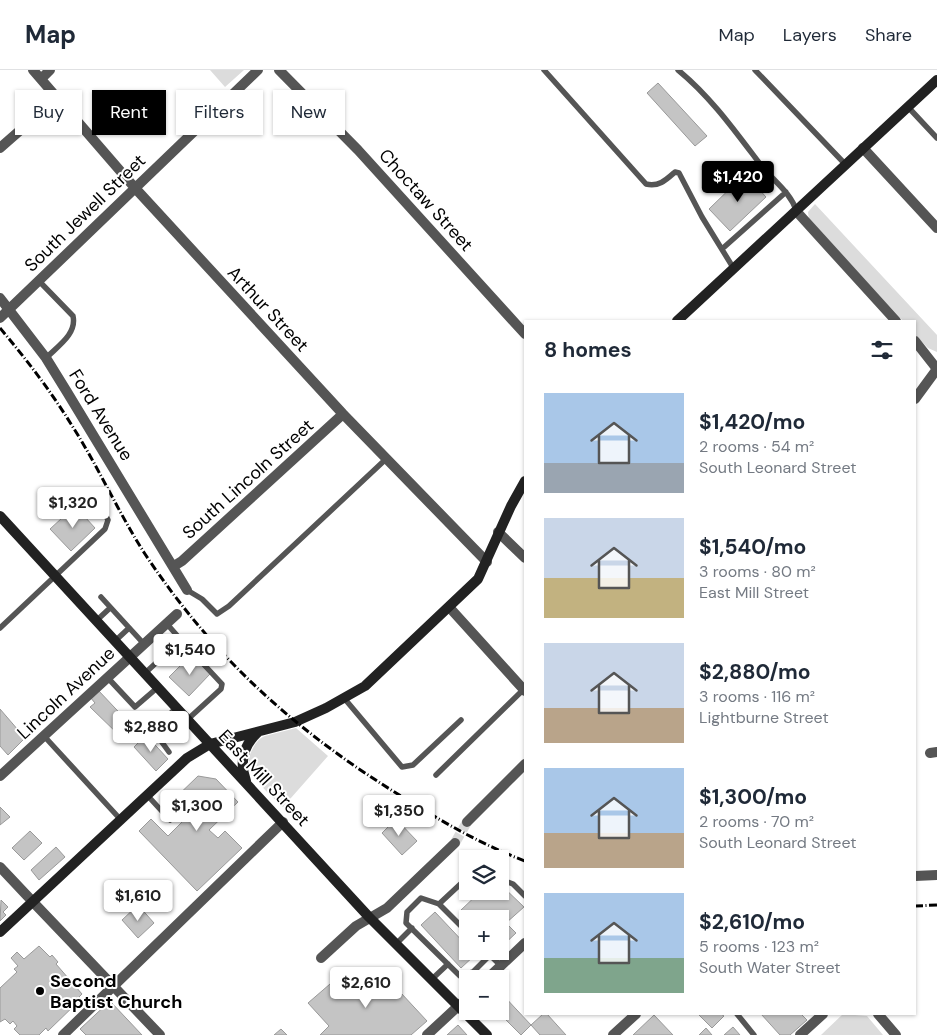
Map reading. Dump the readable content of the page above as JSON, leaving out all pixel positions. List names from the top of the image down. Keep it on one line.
{"streets":{"main road":["East Mill Street"],"street":["Choctaw Street","South Jewell Street","Arthur Street","Ford Avenue","South Lincoln Street","Lincoln Avenue"]},"crossings":[["South Jewell Street","Arthur Street"],["South Jewell Street","Ford Avenue"],["Arthur Street","South Lincoln Street"],["Ford Avenue","South Lincoln Street"],["Lincoln Avenue","East Mill Street"]],"places":["Second Baptist Church"],"page":{"header":"Map","nav":["Map","Layers","Share"],"chip":["Buy","Rent","Filters","New"],"price":["$1,420","$1,320","$1,540","$2,880","$1,300","$1,350","$1,610","$2,610"],"heading":"8 homes","list":[{"name":"$1,420/mo","note":"2 rooms · 54 m² · South Leonard Street"},{"name":"$1,540/mo","note":"3 rooms · 80 m² · East Mill Street"},{"name":"$2,880/mo","note":"3 rooms · 116 m² · Lightburne Street"},{"name":"$1,300/mo","note":"2 rooms · 70 m² · South Leonard Street"},{"name":"$2,610/mo","note":"5 rooms · 123 m² · South Water Street"}],"map_buttons":["+","−"]}}
